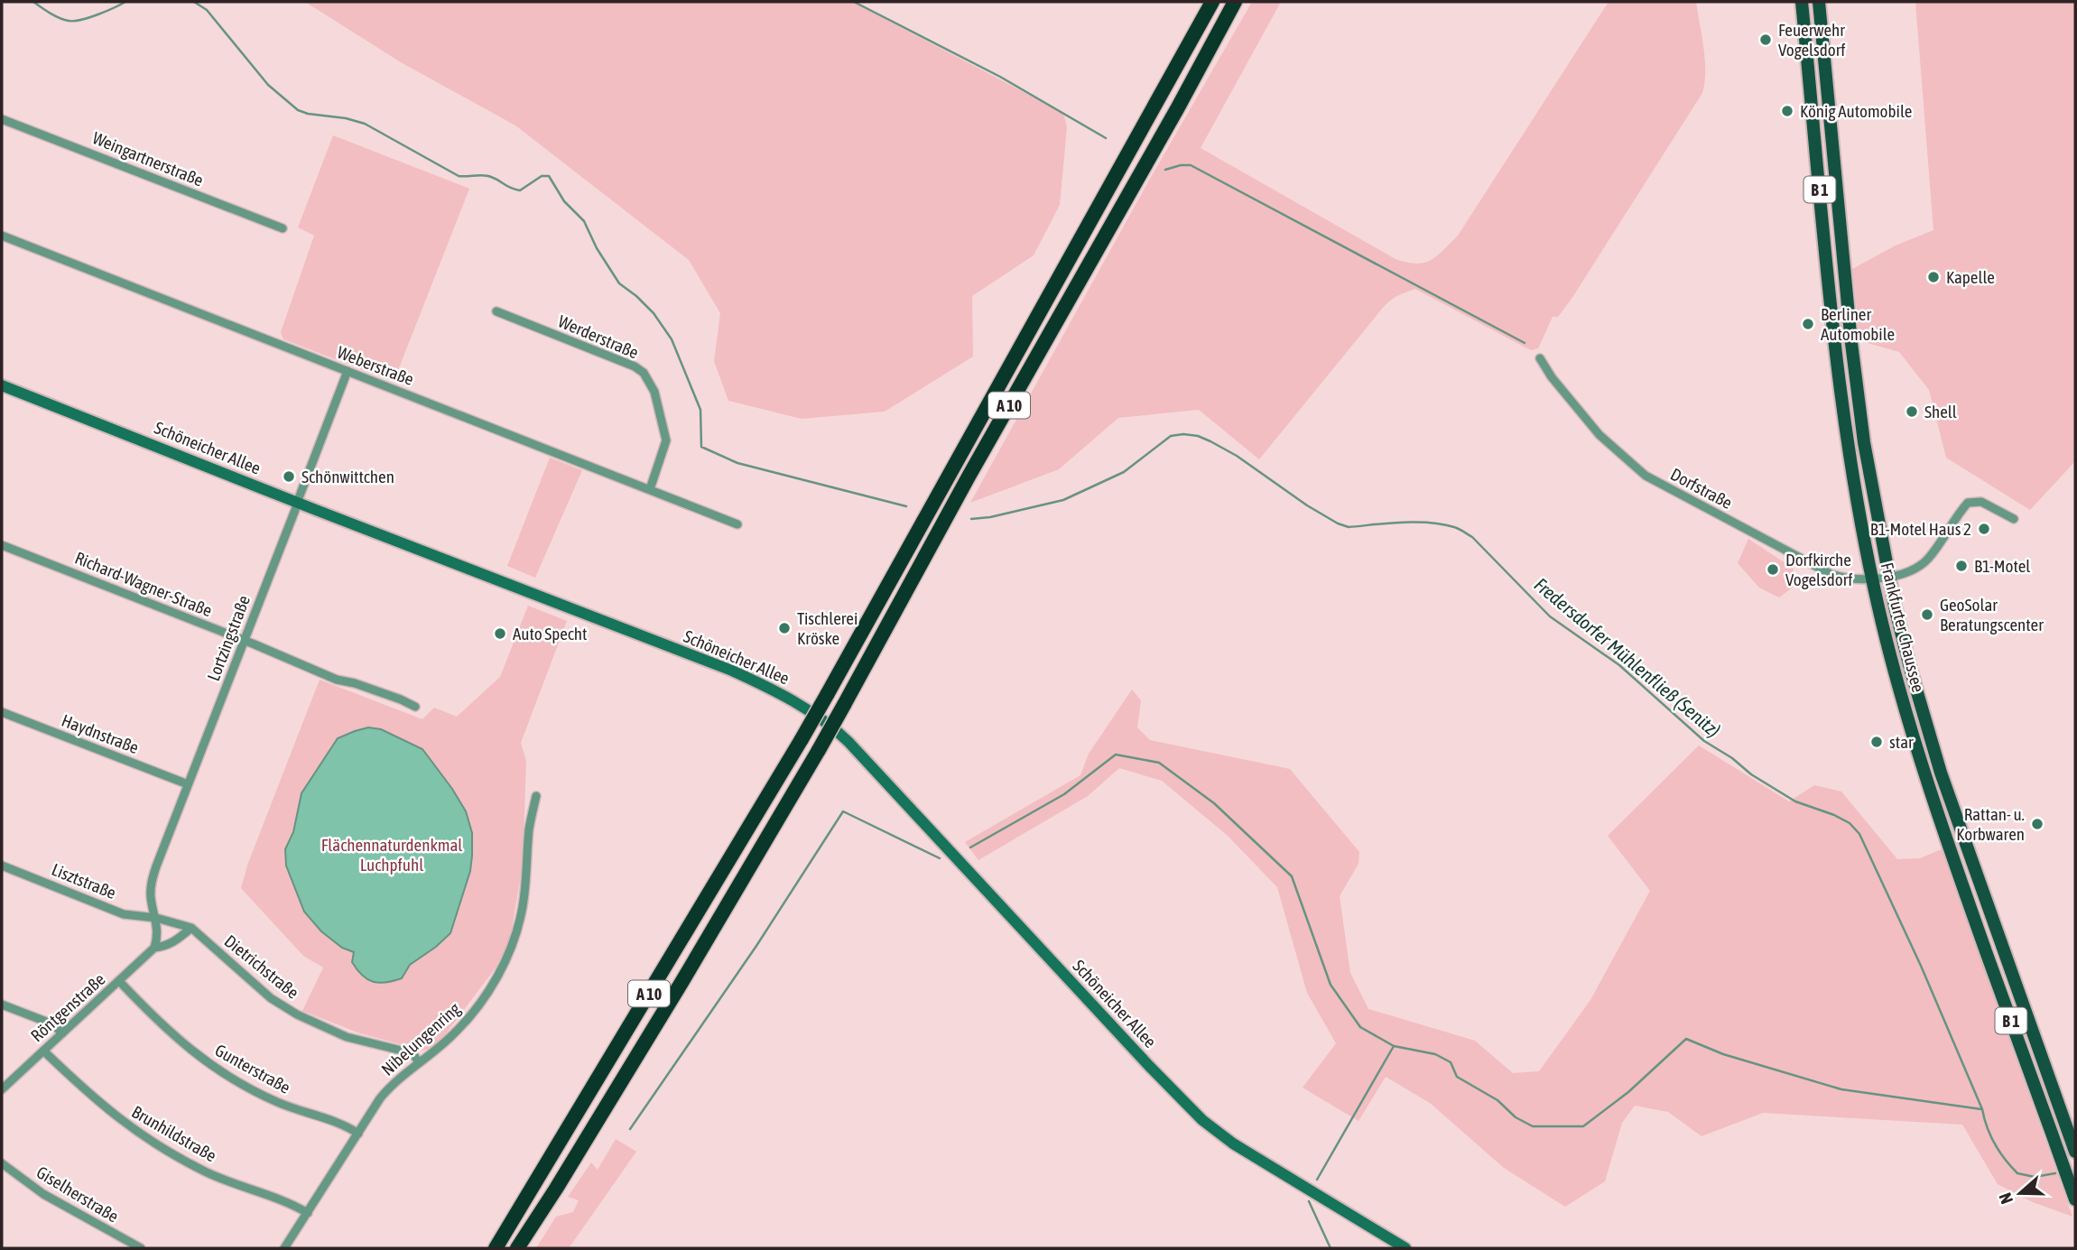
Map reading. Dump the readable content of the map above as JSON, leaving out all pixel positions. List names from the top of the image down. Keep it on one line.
{"streets":{"highway":["A 10"],"main road":["B 1","Frankfurter Chaussee"],"street":["Weingartnerstraße","Werderstraße","Weberstraße","Schöneicher Allee","Dorfstraße","Richard-Wagner-Straße","Lortzingstraße","Haydnstraße","Lisztstraße","Dietrichstraße","Röntgenstraße","Nibelungenring","Gunterstraße","Brunhildstraße","Giselherstraße"]},"crossings":[["Werderstraße","Weberstraße"],["Weberstraße","Lortzingstraße"],["Schöneicher Allee","Lortzingstraße"],["Dorfstraße","Frankfurter Chaussee"],["Richard-Wagner-Straße","Lortzingstraße"],["Lortzingstraße","Haydnstraße"],["Lortzingstraße","Lisztstraße"],["Lortzingstraße","Dietrichstraße"],["Lisztstraße","Dietrichstraße"],["Dietrichstraße","Röntgenstraße"],["Dietrichstraße","Nibelungenring"],["Röntgenstraße","Gunterstraße"],["Röntgenstraße","Brunhildstraße"],["Nibelungenring","Gunterstraße"],["Nibelungenring","Brunhildstraße"]],"water":["Fredersdorfer Mühlenfließ (Senitz)"],"parks":["Flächennaturdenkmal Luchpfuhl"],"places":["Feuerwehr Vogelsdorf","König Automobile","Kapelle","Berliner Automobile","Shell","Schönwittchen","B1-Motel Haus 2","B1-Motel","Dorfkirche Vogelsdorf","GeoSolar Beratungscenter","Tischlerei Kröske","Auto Specht","star","Rattan- u. Korbwaren"],"north":"left"}
